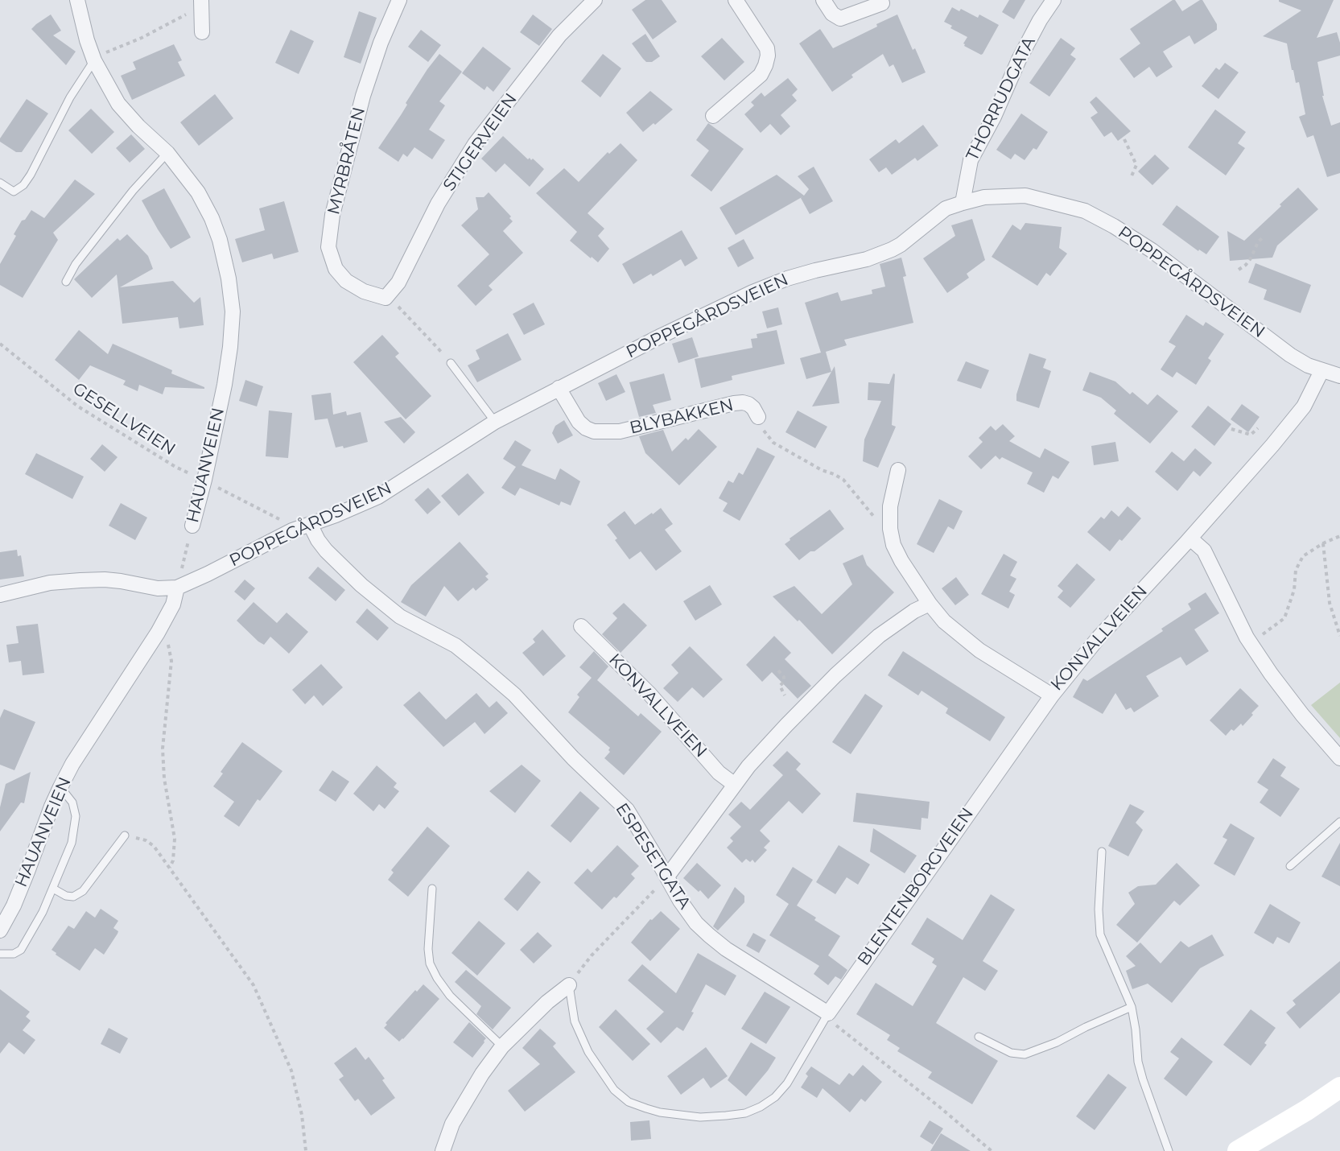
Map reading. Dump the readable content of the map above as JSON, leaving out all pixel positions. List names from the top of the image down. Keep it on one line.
{"streets":{"street":["THORRUDGATA","STIGERVEIEN","MYRBRÅTEN","POPPEGÅRDSVEIEN","BLYBAKKEN","HAUANVEIEN","KONVALLVEIEN","ESPESETGATA","BLENTENBORGVEIEN"],"path":["GESELLVEIEN"]},"crossings":[["THORRUDGATA","POPPEGÅRDSVEIEN"],["STIGERVEIEN","MYRBRÅTEN"],["POPPEGÅRDSVEIEN","BLYBAKKEN"],["POPPEGÅRDSVEIEN","GESELLVEIEN"],["POPPEGÅRDSVEIEN","HAUANVEIEN"],["POPPEGÅRDSVEIEN","KONVALLVEIEN"],["POPPEGÅRDSVEIEN","ESPESETGATA"],["GESELLVEIEN","HAUANVEIEN"],["KONVALLVEIEN","BLENTENBORGVEIEN"],["ESPESETGATA","BLENTENBORGVEIEN"]]}
